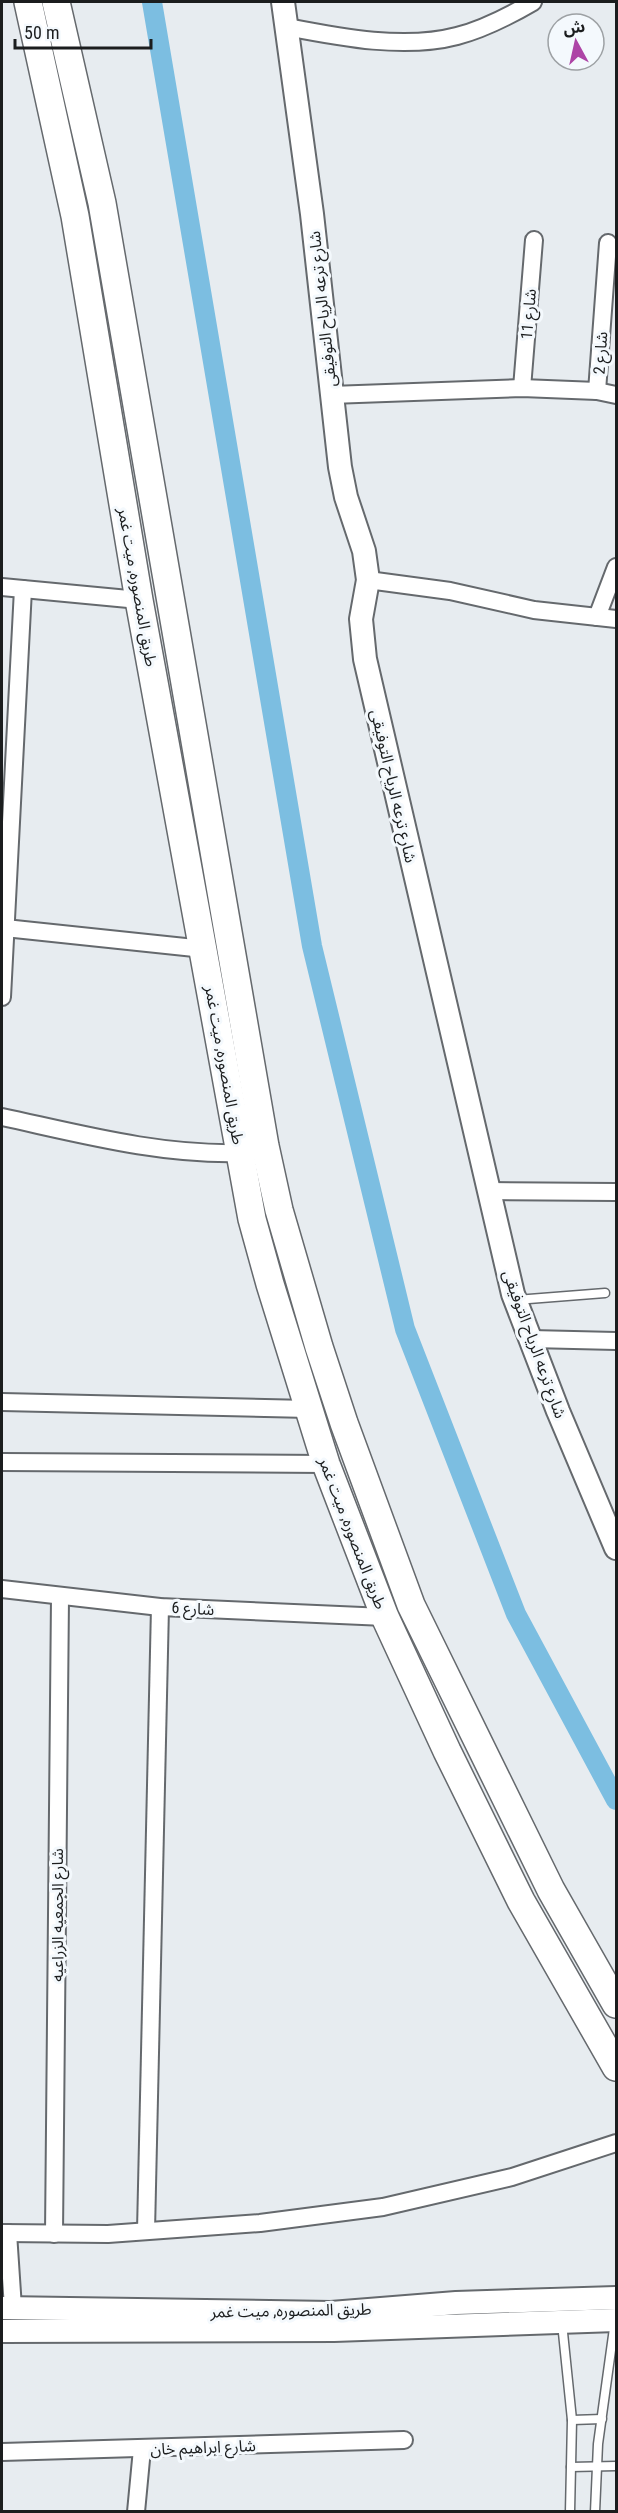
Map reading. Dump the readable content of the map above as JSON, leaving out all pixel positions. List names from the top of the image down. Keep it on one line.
{"streets":{"highway":["طريق المنصوره, ميت غمر"],"main road":["شارع ترعه الرياح التوفيقى"],"street":["شارع 11","شارع 2","شارع 6","شارع الجمعيه الزراعيه","شارع ابراهيم خان"]},"crossings":[["طريق المنصوره, ميت غمر","شارع 6"],["شارع 6","شارع الجمعيه الزراعيه"]],"scale_bar":"50 m","north":"top"}
